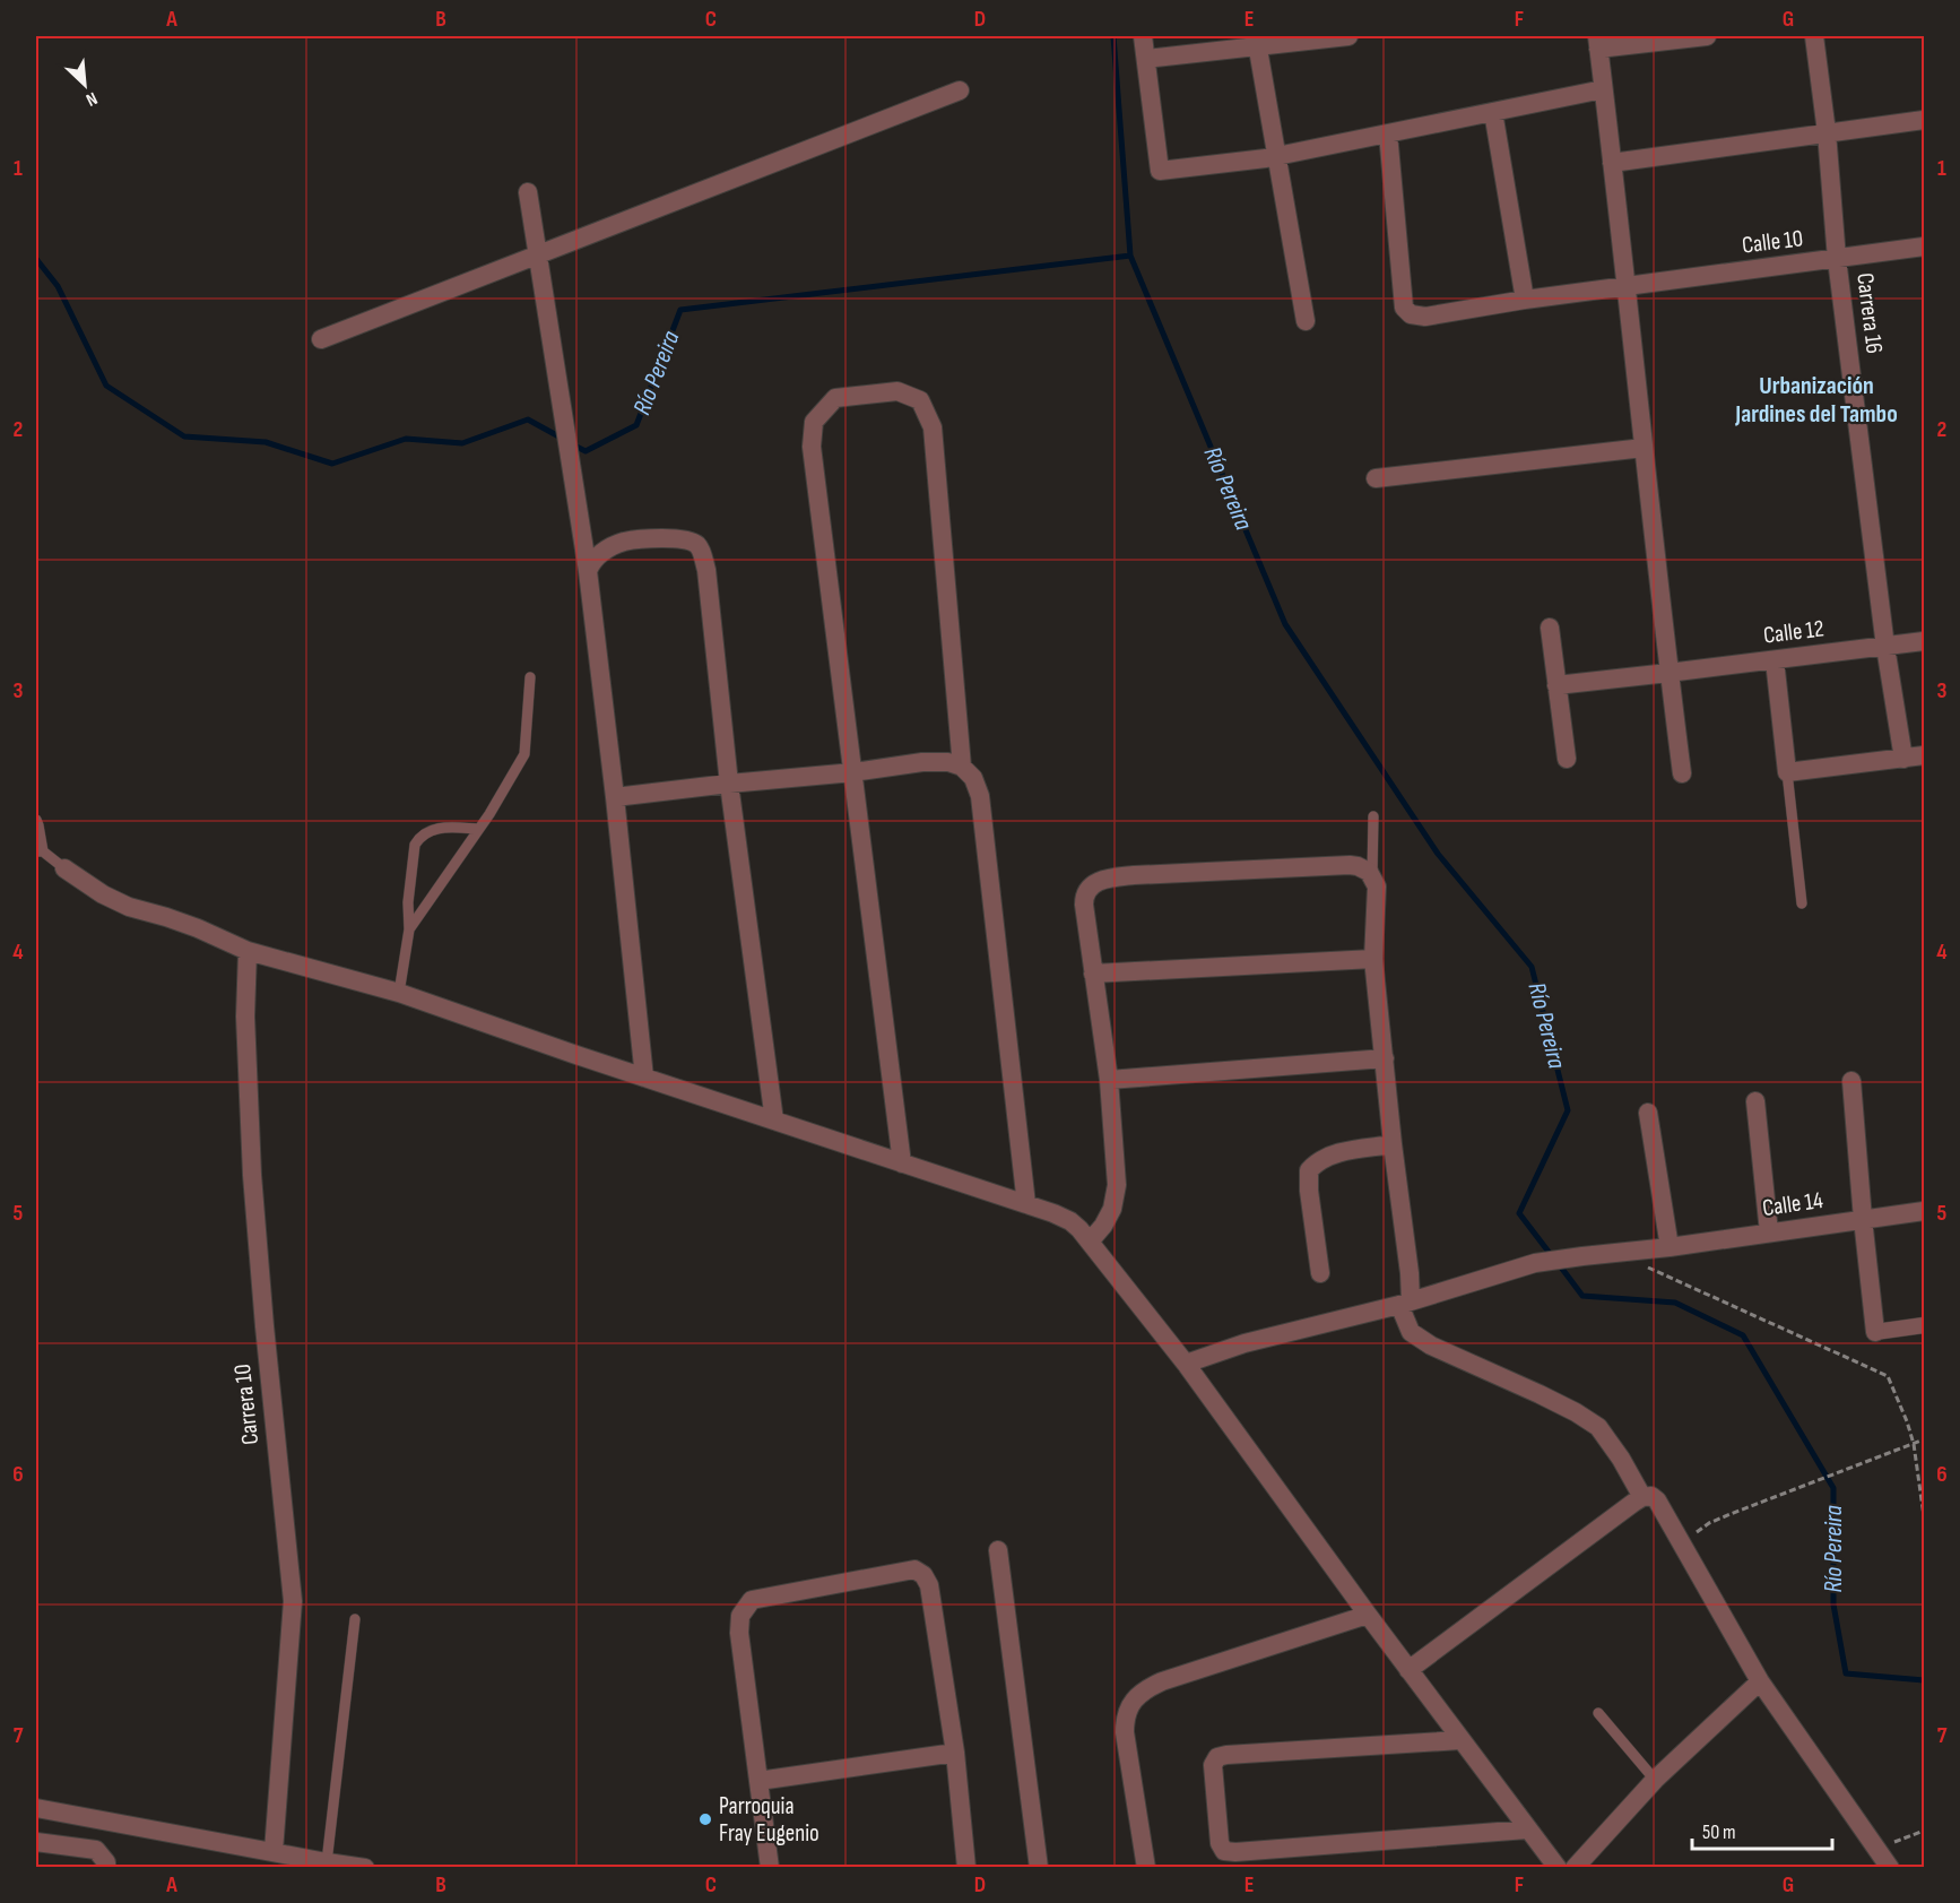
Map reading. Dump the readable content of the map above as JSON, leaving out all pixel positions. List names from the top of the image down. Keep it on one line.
{"streets":{"street":["Calle 10","Carrera 16","Calle 12","Calle 14","Carrera 10"]},"crossings":[["Calle 10","Carrera 16"],["Carrera 16","Calle 12"]],"districts":["Urbanización Jardines del Tambo"],"water":["Río Pereira"],"places":["Parroquia Fray Eugenio"],"scale_bar":"50 m","north":"bottom right","grid":{"columns":["A","B","C","D","E","F","G"],"rows":["1","2","3","4","5","6","7"]}}
